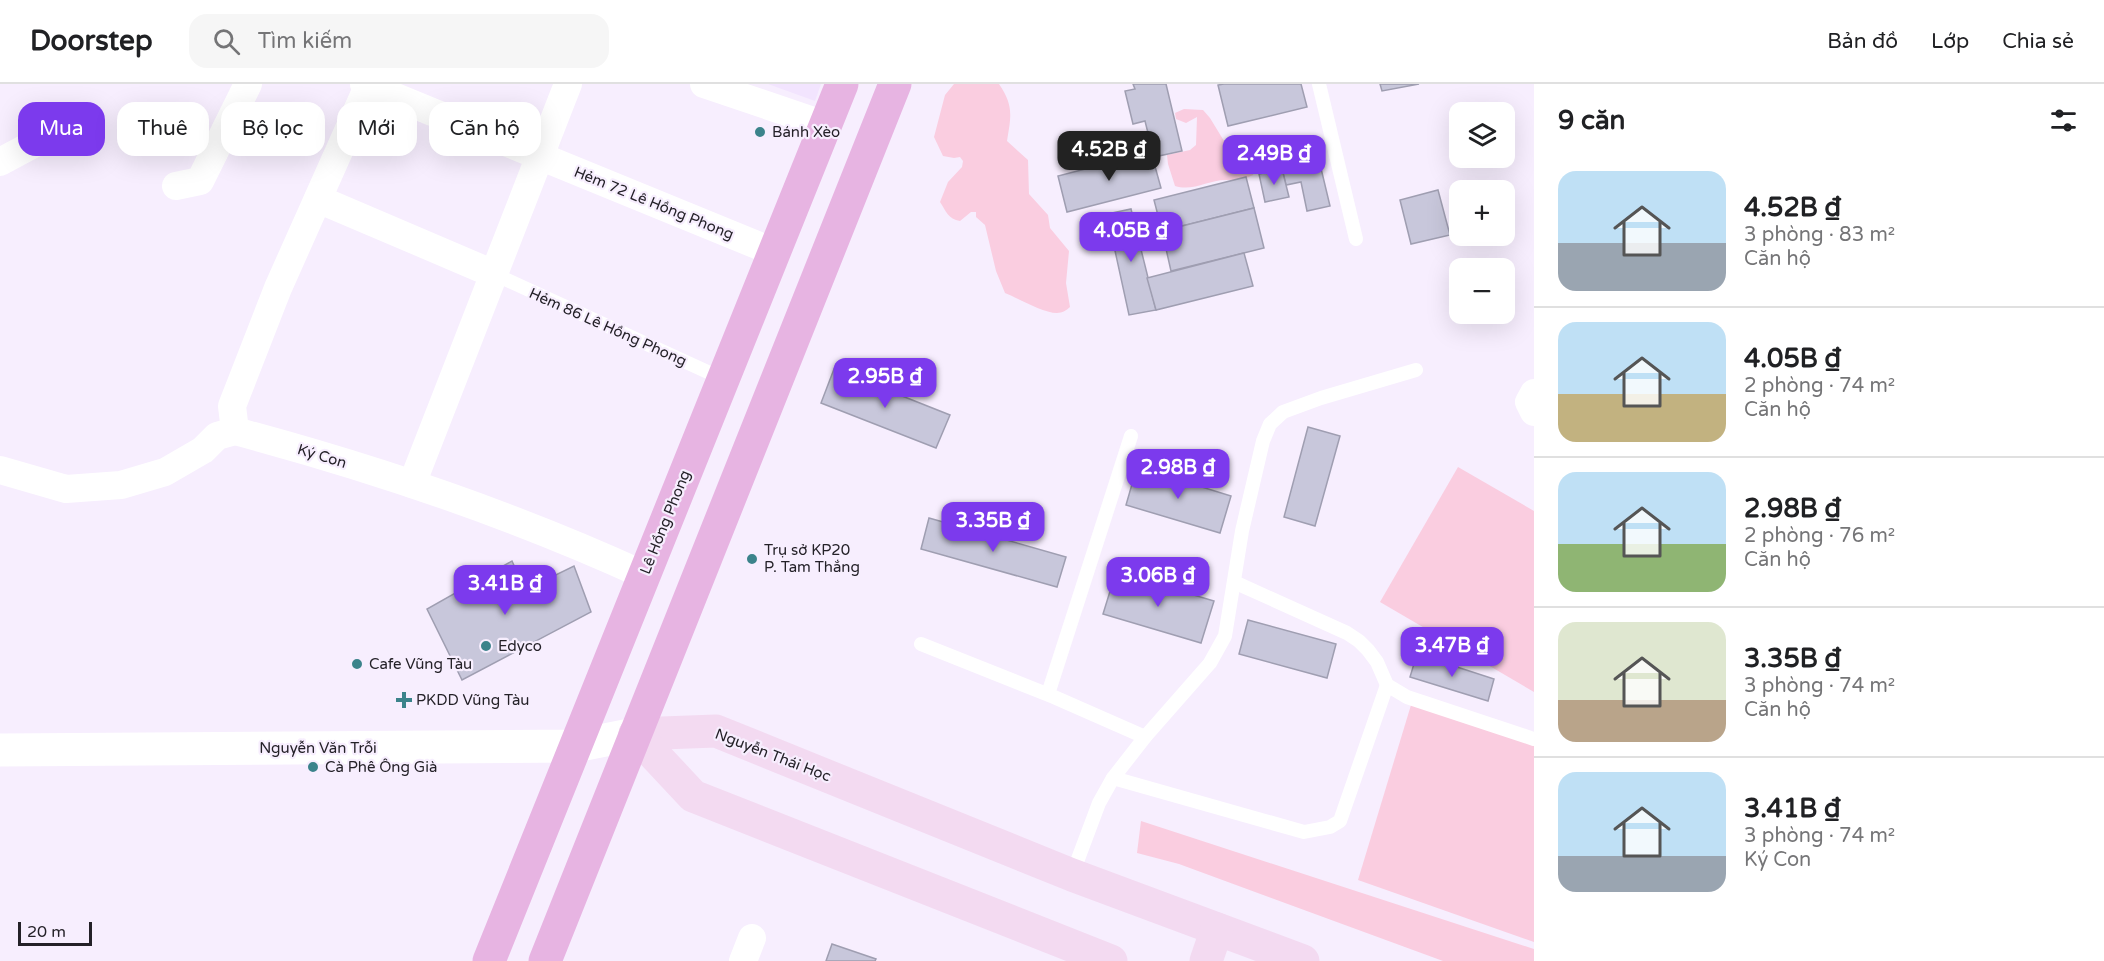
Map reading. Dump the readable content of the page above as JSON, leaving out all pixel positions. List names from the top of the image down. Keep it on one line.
{"streets":{"main road":["Lê Hồng Phong","Nguyễn Thái Học"],"street":["Hẻm 72 Lê Hồng Phong","Ký Con","Nguyễn Văn Trỗi"],"lane":["Hẻm 86 Lê Hồng Phong"]},"crossings":[["Hẻm 72 Lê Hồng Phong","Lê Hồng Phong"],["Hẻm 86 Lê Hồng Phong","Lê Hồng Phong"],["Ký Con","Lê Hồng Phong"],["Lê Hồng Phong","Nguyễn Văn Trỗi"],["Nguyễn Văn Trỗi","Nguyễn Thái Học"]],"places":{"other":["Bánh Xèo","Trụ sở KP20 P. Tam Thắng","Edyco","Cafe Vũng Tàu","Cà Phê Ông Già"],"health":["PKDD Vũng Tàu"]},"scale_bar":"20 m","page":{"header":"Doorstep","search":"Tìm kiếm","nav":["Bản đồ","Lớp","Chia sẻ"],"heading":"9 căn","map_buttons":["+","−"],"chip":["Mua","Thuê","Bộ lọc","Mới","Căn hộ"],"price":["4.52B ₫","2.49B ₫","4.05B ₫","2.95B ₫","2.98B ₫","3.35B ₫","3.06B ₫","3.41B ₫","3.47B ₫"],"list":[{"name":"4.52B ₫","note":"3 phòng · 83 m² · Căn hộ"},{"name":"4.05B ₫","note":"2 phòng · 74 m² · Căn hộ"},{"name":"2.98B ₫","note":"2 phòng · 76 m² · Căn hộ"},{"name":"3.35B ₫","note":"3 phòng · 74 m² · Căn hộ"},{"name":"3.41B ₫","note":"3 phòng · 74 m² · Ký Con"}],"scale":"20 m"}}
